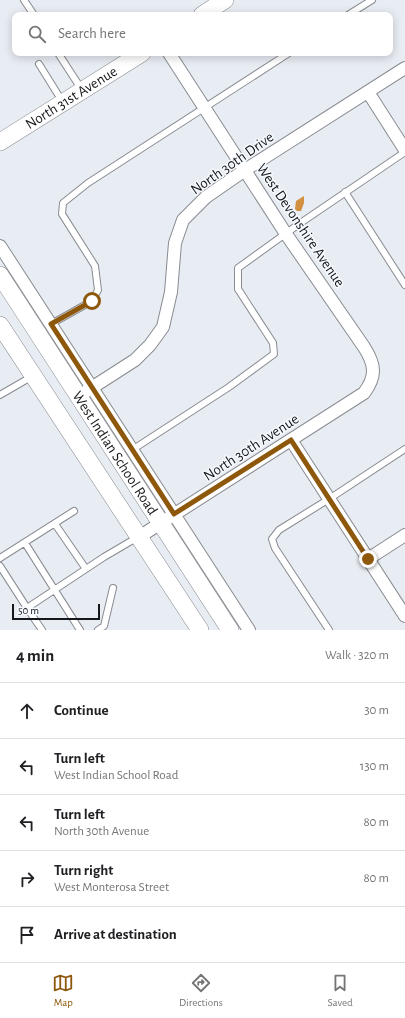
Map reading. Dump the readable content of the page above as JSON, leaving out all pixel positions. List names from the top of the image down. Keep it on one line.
{"streets":{"main road":["North 31st Avenue","West Indian School Road"],"street":["North 30th Drive","West Devonshire Avenue","North 30th Avenue"]},"crossings":[["North 30th Drive","West Devonshire Avenue"],["North 30th Drive","West Indian School Road"],["West Devonshire Avenue","North 30th Avenue"],["North 30th Avenue","West Indian School Road"]],"scale_bar":"50 m","page":{"search":"Search here","scale":"50 m","heading":["4 min","Walk · 320 m"],"list":[["Continue","30 m"],["Turn left","West Indian School Road","130 m"],["Turn left","North 30th Avenue","80 m"],["Turn right","West Monterosa Street","80 m"],"Arrive at destination"],"nav":["Map","Directions","Saved"]}}
